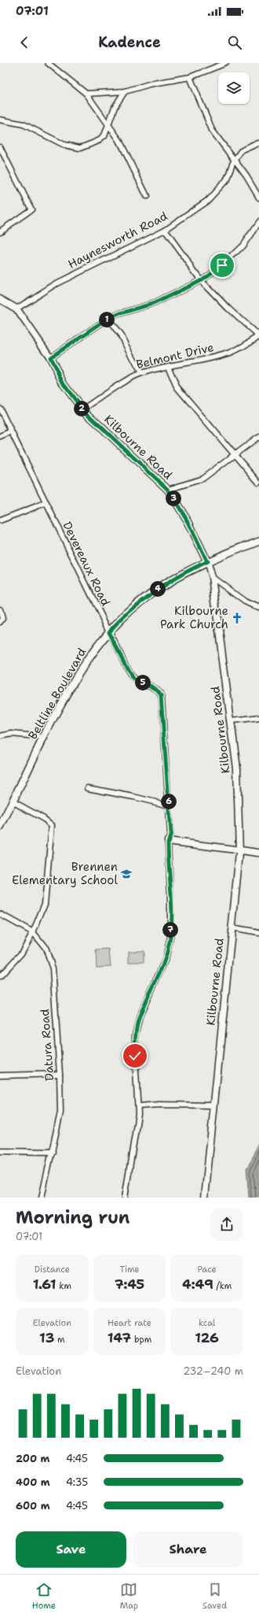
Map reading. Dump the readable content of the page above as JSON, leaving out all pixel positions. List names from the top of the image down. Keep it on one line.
{"streets":{"main road":["Beltline Boulevard"],"street":["Haynesworth Road","Belmont Drive","Kilbourne Road","Devereaux Road","Datura Road"]},"crossings":[["Haynesworth Road","Kilbourne Road"],["Belmont Drive","Kilbourne Road"],["Kilbourne Road","Beltline Boulevard"],["Devereaux Road","Beltline Boulevard"]],"places":{"church":["Kilbourne Park Church"],"school or university":["Brennen Elementary School"]},"page":{"status":"07:01","header":"Kadence","pins":["1","2","3","4","5","6","7"],"heading":["Morning run","07:01"],"stats":[["Distance","1.61 km"],["Time","7:45"],["Pace","4:49 /km"],["Elevation","13 m"],["Heart rate","147 bpm"],["kcal","126"]],"chart":["Elevation","232–240 m"],"list":[{"name":"200 m","note":"4:45"},{"name":"400 m","note":"4:35"},{"name":"600 m","note":"4:45"}],"buttons":["Save","Share"],"tabs":["Home","Map","Saved"]}}
